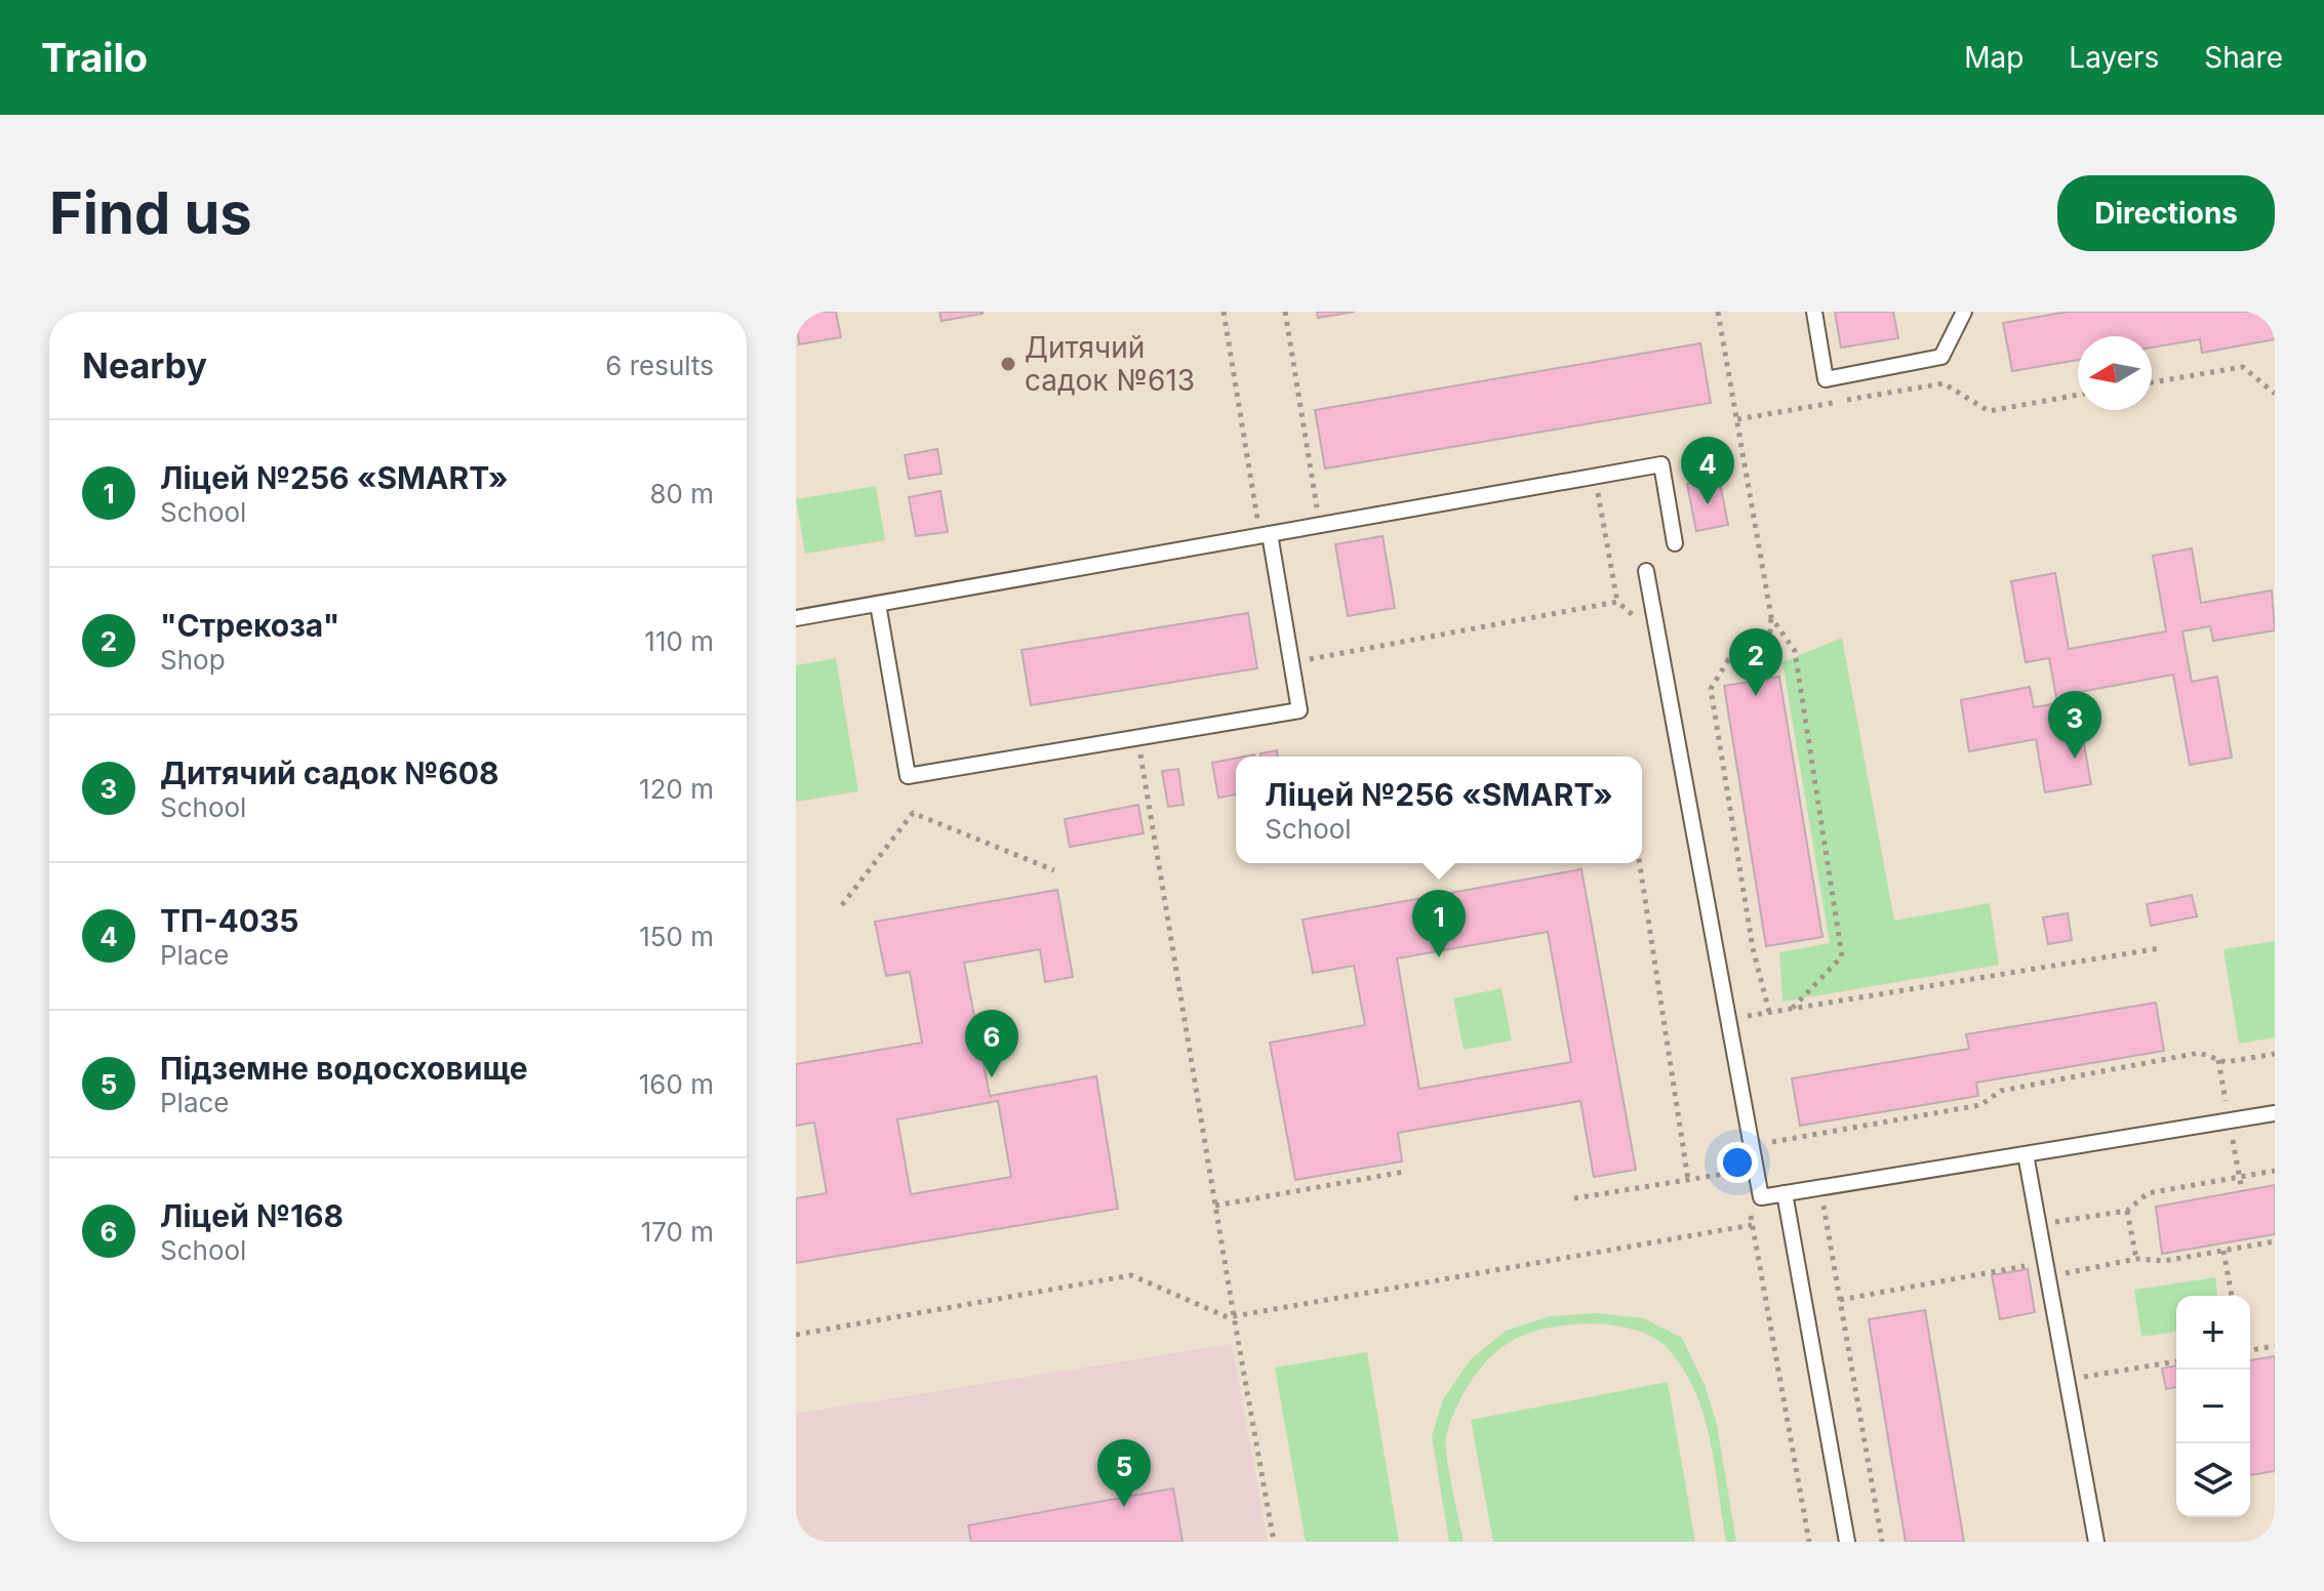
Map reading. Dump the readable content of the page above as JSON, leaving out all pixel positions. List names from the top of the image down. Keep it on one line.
{"places":["Дитячий садок №613"],"north":"left","page":{"header":"Trailo","nav":["Map","Layers","Share"],"buttons":"Directions","title":"Find us","heading":["Nearby","6 results"],"list":[{"mark":"1","name":"Ліцей №256 «SMART»","note":"School","value":"80 m"},{"mark":"2","name":"\"Стрекоза\"","note":"Shop","value":"110 m"},{"mark":"3","name":"Дитячий садок №608","note":"School","value":"120 m"},{"mark":"4","name":"ТП-4035","note":"Place","value":"150 m"},{"mark":"5","name":"Підземне водосховище","note":"Place","value":"160 m"},{"mark":"6","name":"Ліцей №168","note":"School","value":"170 m"}],"pins":["4","2","3","1","6","5"],"popup":["Ліцей №256 «SMART»","School"],"map_buttons":["+","−"]}}
